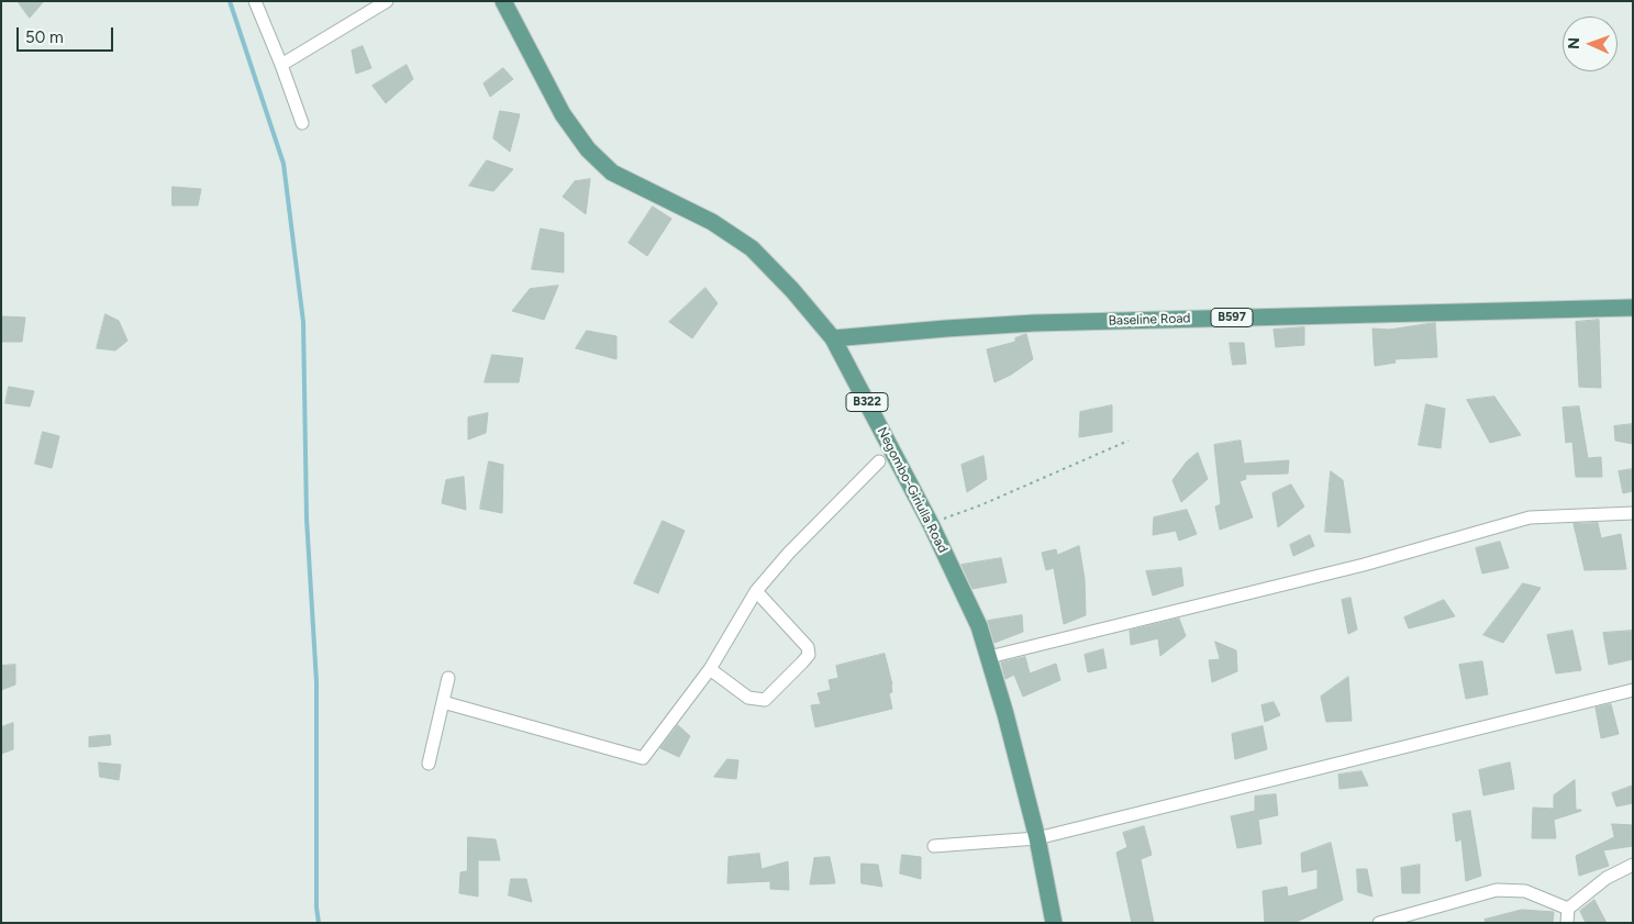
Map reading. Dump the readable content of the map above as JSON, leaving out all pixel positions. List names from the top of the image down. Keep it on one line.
{"streets":{"main road":["B597","Baseline Road","B322","Negombo-Giriulla Road"]},"crossings":[["Baseline Road","Negombo-Giriulla Road"]],"scale_bar":"50 m","north":"left"}
